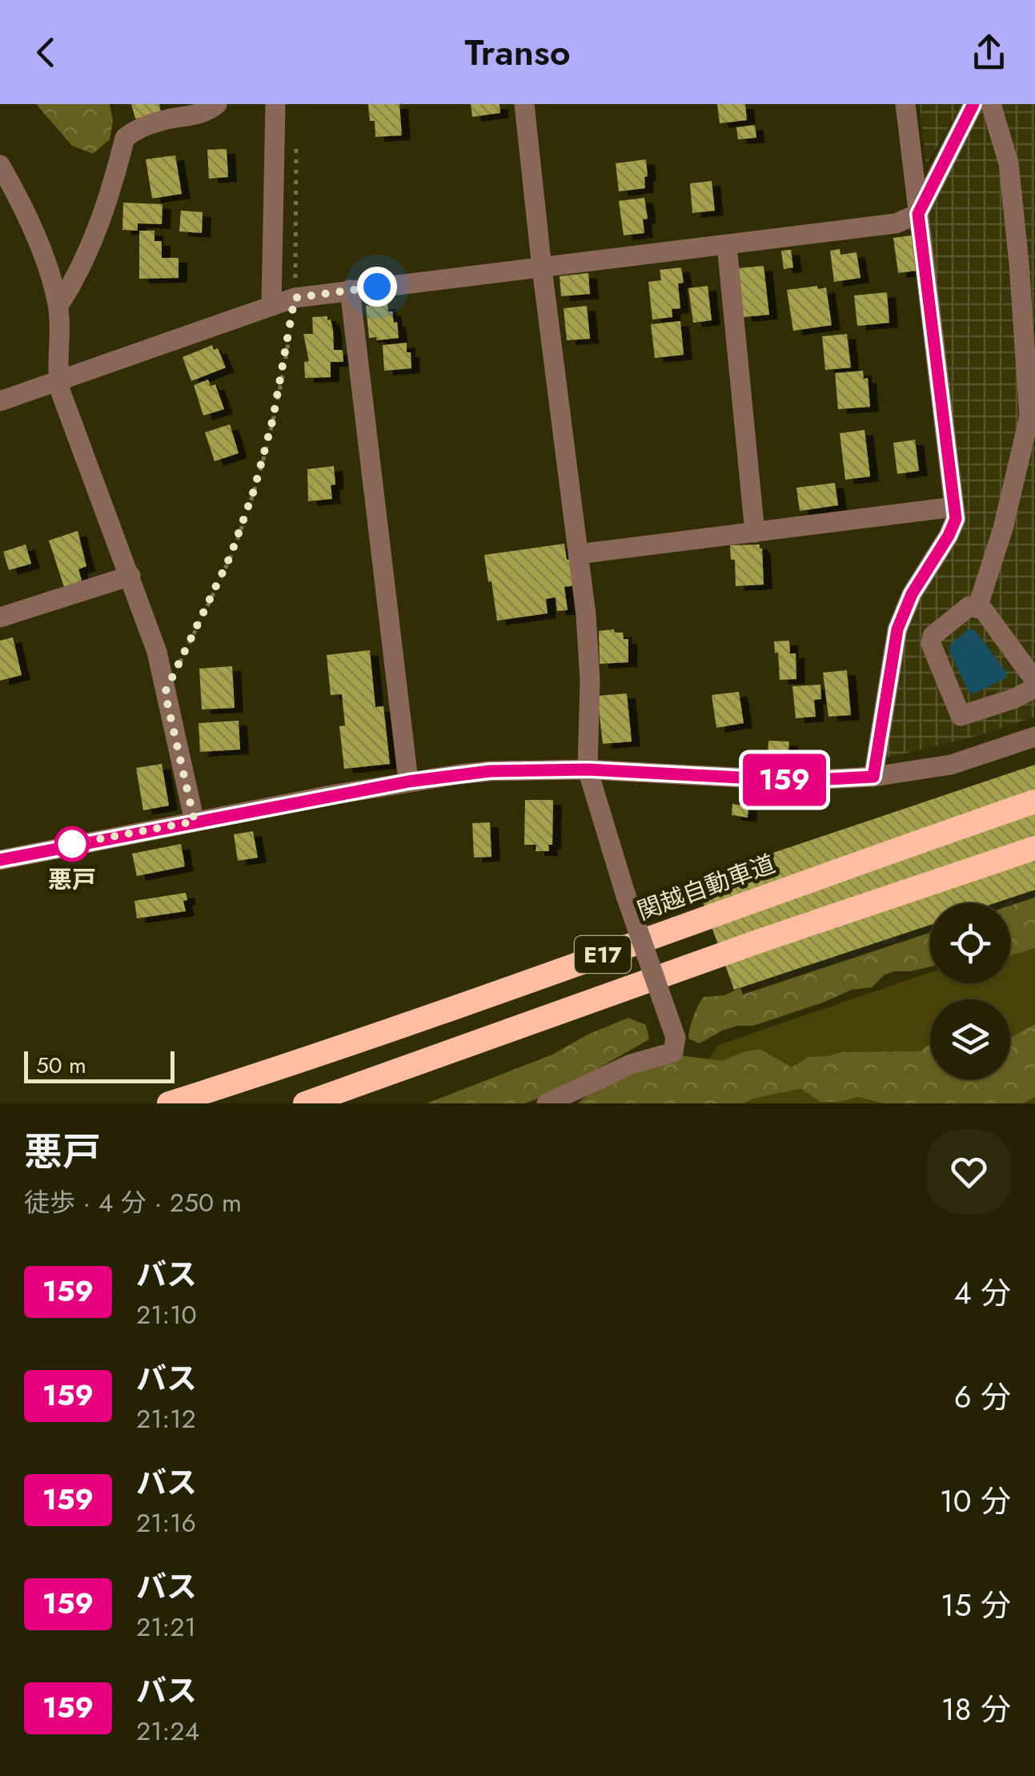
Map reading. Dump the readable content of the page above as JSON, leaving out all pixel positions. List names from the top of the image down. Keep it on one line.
{"streets":{"highway":["関越自動車道","E17"]},"places":["悪戸"],"lines":["bus line 159"],"scale_bar":"50 m","page":{"header":"Transo","on_map":"159","scale":"50 m","heading":["悪戸","徒歩 · 4 分 · 250 m"],"list":[{"mark":"159","name":"バス","note":"21:10","value":"4 分"},{"mark":"159","name":"バス","note":"21:12","value":"6 分"},{"mark":"159","name":"バス","note":"21:16","value":"10 分"},{"mark":"159","name":"バス","note":"21:21","value":"15 分"},{"mark":"159","name":"バス","note":"21:24","value":"18 分"}]}}
